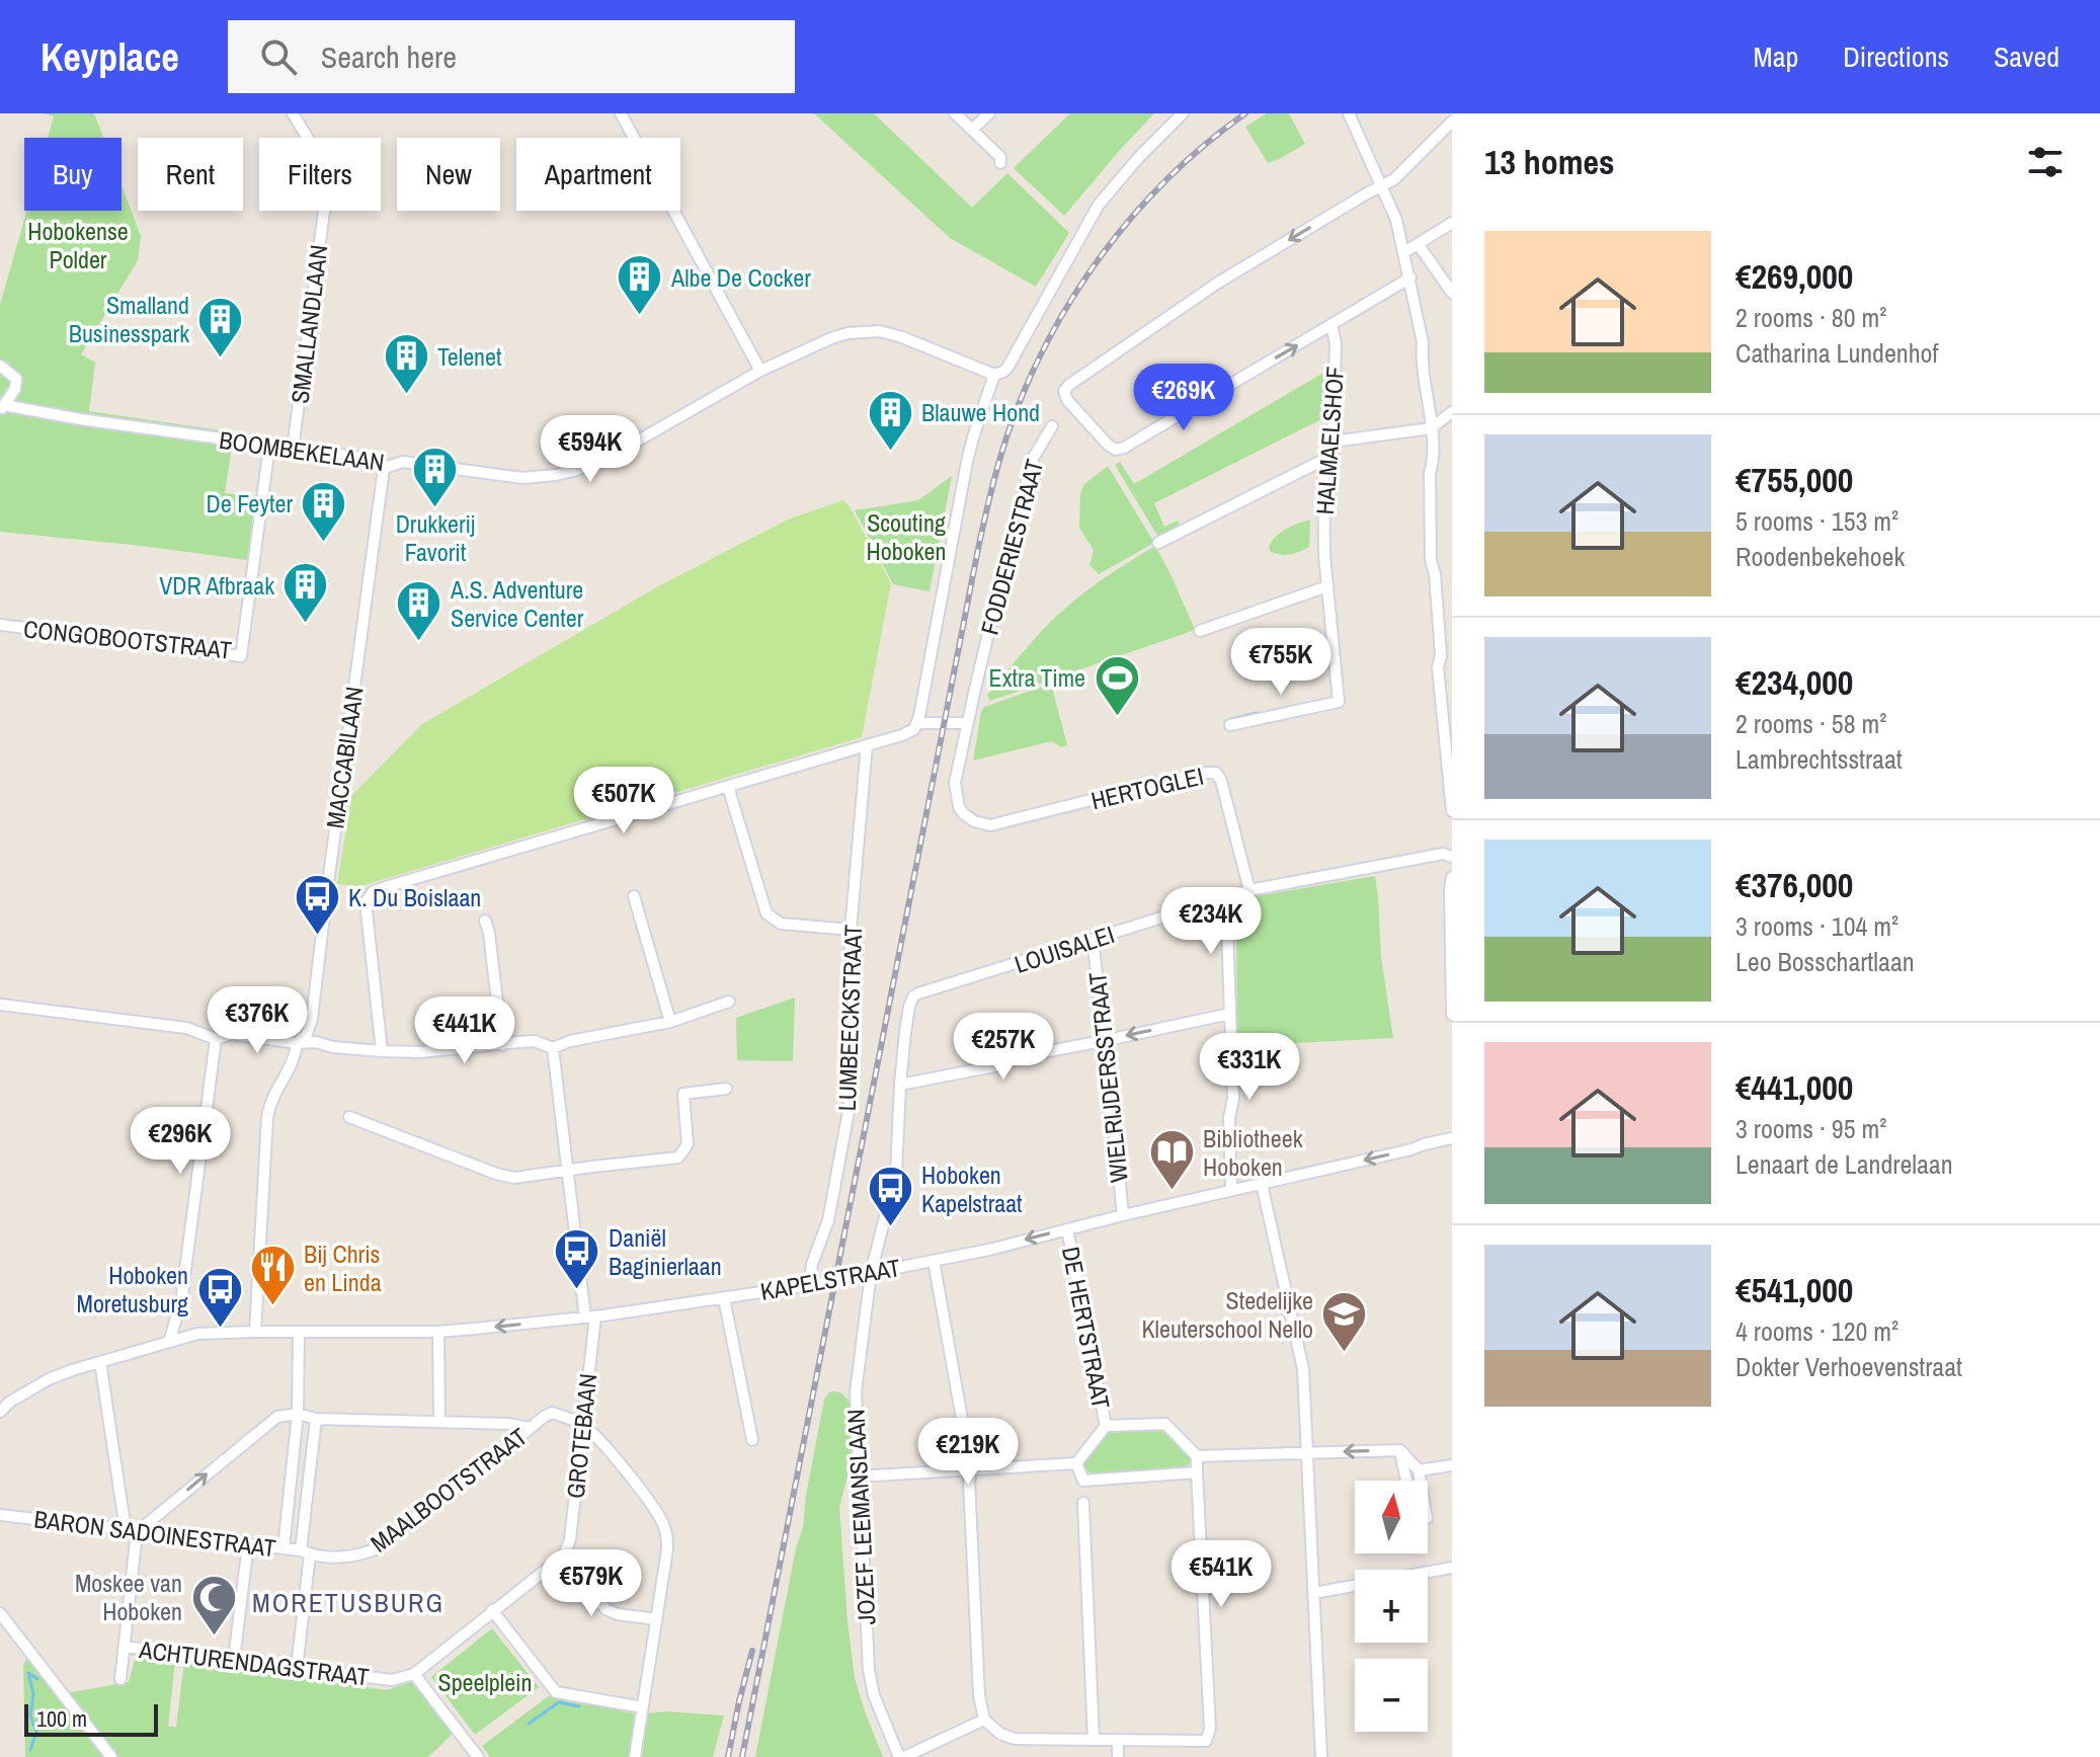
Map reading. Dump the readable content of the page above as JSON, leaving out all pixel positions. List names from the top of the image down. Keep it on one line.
{"streets":{"street":["SMALLANDLAAN","HALMAELSHOF","BOOMBEKELAAN","FODDERIESTRAAT","CONGOBOOTSTRAAT","MACCABILAAN","HERTOGLEI","LOUISALEI","LUMBEECKSTRAAT","WIELRIJDERSSTRAAT","KAPELSTRAAT","DE HERTSTRAAT","GROTEBAAN","MAALBOOTSTRAAT","JOZEF LEEMANSLAAN","BARON SADOINESTRAAT","ACHTURENDAGSTRAAT"]},"crossings":[["SMALLANDLAAN","BOOMBEKELAAN"],["BOOMBEKELAAN","CONGOBOOTSTRAAT"],["BOOMBEKELAAN","MACCABILAAN"],["FODDERIESTRAAT","HERTOGLEI"],["MACCABILAAN","KAPELSTRAAT"],["HERTOGLEI","LOUISALEI"],["LOUISALEI","WIELRIJDERSSTRAAT"],["LOUISALEI","JOZEF LEEMANSLAAN"],["LUMBEECKSTRAAT","KAPELSTRAAT"],["WIELRIJDERSSTRAAT","KAPELSTRAAT"],["KAPELSTRAAT","DE HERTSTRAAT"],["KAPELSTRAAT","GROTEBAAN"],["KAPELSTRAAT","JOZEF LEEMANSLAAN"],["GROTEBAAN","MAALBOOTSTRAAT"],["MAALBOOTSTRAAT","BARON SADOINESTRAAT"]],"districts":["MORETUSBURG"],"parks":["Hobokense Polder","Scouting Hoboken","Speelplein"],"places":{"building":["Albe De Cocker","Smalland Businesspark","Telenet","Blauwe Hond","Drukkerij Favorit","De Feyter","VDR Afbraak","A.S. Adventure Service Center"],"sports":["Extra Time"],"bus stop":["K. Du Boislaan","Hoboken Kapelstraat","Daniël Baginierlaan","Hoboken Moretusburg"],"library":["Bibliotheek Hoboken"],"restaurant":["Bij Chris en Linda"],"school or university":["Stedelijke Kleuterschool Nello"],"mosque":["Moskee van Hoboken"]},"scale_bar":"100 m","north":"top","page":{"header":"Keyplace","search":"Search here","nav":["Map","Directions","Saved"],"heading":"13 homes","chip":["Buy","Rent","Filters","New","Apartment"],"list":[{"name":"€269,000","note":"2 rooms · 80 m² · Catharina Lundenhof"},{"name":"€755,000","note":"5 rooms · 153 m² · Roodenbekehoek"},{"name":"€234,000","note":"2 rooms · 58 m² · Lambrechtsstraat"},{"name":"€376,000","note":"3 rooms · 104 m² · Leo Bosschartlaan"},{"name":"€441,000","note":"3 rooms · 95 m² · Lenaart de Landrelaan"},{"name":"€541,000","note":"4 rooms · 120 m² · Dokter Verhoevenstraat"}],"price":["€269K","€594K","€755K","€507K","€234K","€376K","€441K","€257K","€331K","€296K","€219K","€541K","€579K"],"map_buttons":["+","−"],"scale":"100 m"}}
